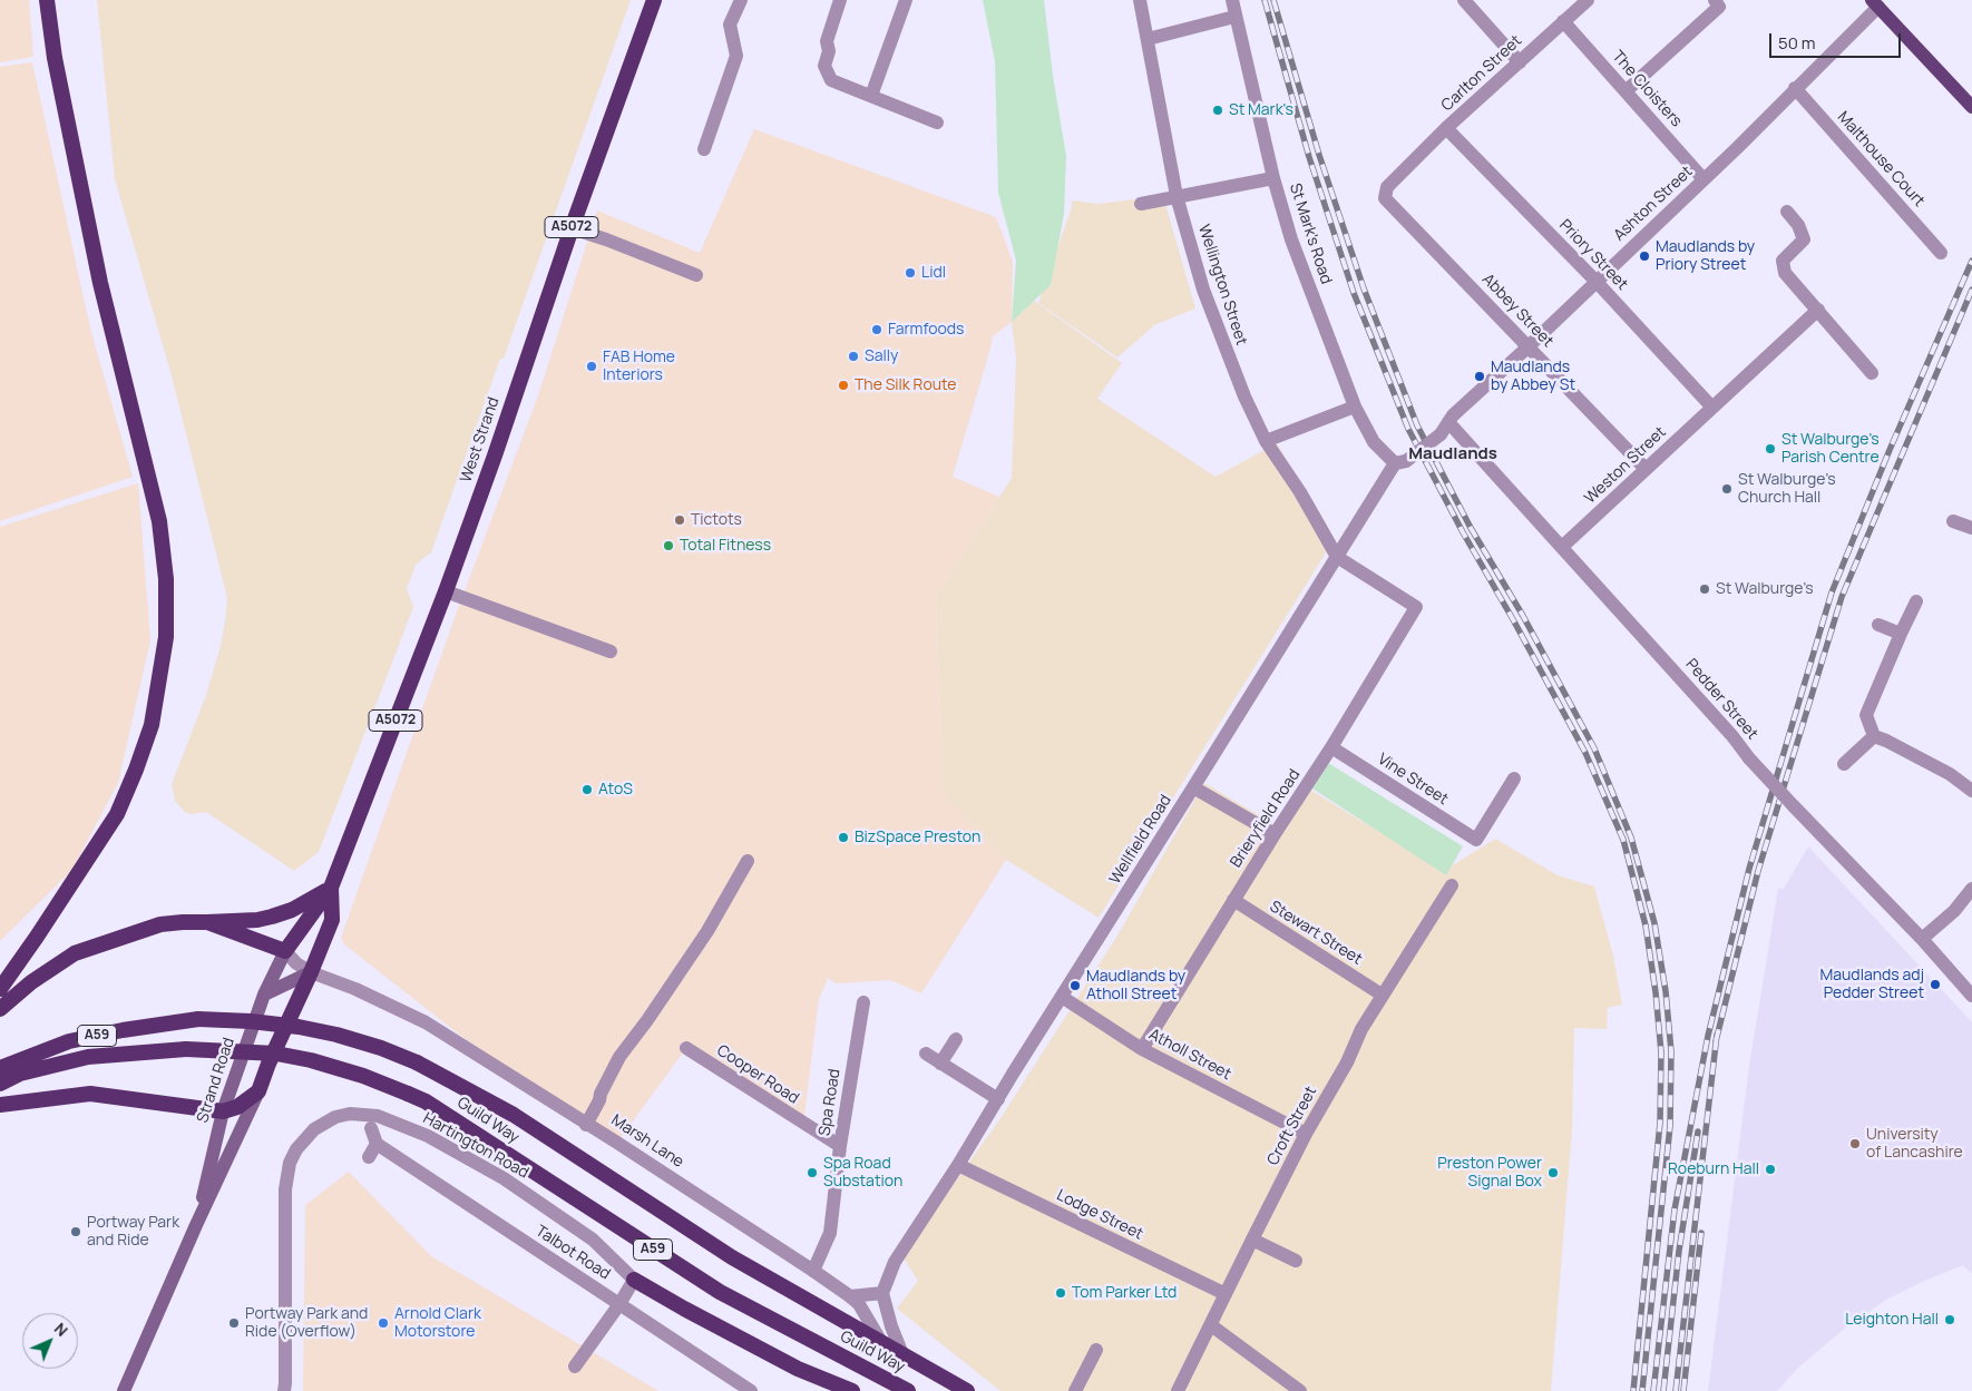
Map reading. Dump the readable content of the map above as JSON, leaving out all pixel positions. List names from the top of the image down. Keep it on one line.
{"streets":{"highway":["A5072","West Strand","A59","Strand Road","Guild Way","Marsh Lane"],"street":["Carlton Street","The Cloisters","Malthouse Court","Ashton Street","St Mark's Road","Priory Street","Wellington Street","Abbey Street","Weston Street","Pedder Street","Vine Street","Brieryfield Road","Wellfield Road","Stewart Street","Atholl Street","Cooper Road","Spa Road","Croft Street","Hartington Road","Lodge Street","Talbot Road"]},"crossings":[["Carlton Street","The Cloisters"],["Carlton Street","Priory Street"],["Carlton Street","Abbey Street"],["The Cloisters","Ashton Street"],["Malthouse Court","Ashton Street"],["Ashton Street","Priory Street"],["Ashton Street","Abbey Street"],["Ashton Street","Pedder Street"],["Ashton Street","Wellfield Road"],["St Mark's Road","Wellfield Road"],["Priory Street","Weston Street"],["Wellington Street","Brieryfield Road"],["Wellington Street","Wellfield Road"],["Abbey Street","Weston Street"],["West Strand","Strand Road"],["West Strand","Marsh Lane"],["Weston Street","Pedder Street"],["Pedder Street","Wellfield Road"],["Vine Street","Brieryfield Road"],["Brieryfield Road","Wellfield Road"],["Brieryfield Road","Stewart Street"],["Brieryfield Road","Atholl Street"],["Wellfield Road","Atholl Street"],["Wellfield Road","Lodge Street"],["Stewart Street","Croft Street"],["Atholl Street","Croft Street"],["Cooper Road","Spa Road"],["Strand Road","Marsh Lane"],["Spa Road","Marsh Lane"],["Guild Way","Marsh Lane"],["Croft Street","Lodge Street"]],"districts":["Maudlands"],"places":["St Mark's","Maudlands by Priory Street","Lidl","Farmfoods","Sally","FAB Home Interiors","Maudlands by Abbey St","The Silk Route","St Walburge's Parish Centre","St Walburge's Church Hall","Tictots","Total Fitness","St Walburge's","AtoS","BizSpace Preston","Maudlands adj Pedder Street","Maudlands by Atholl Street","University of Lancashire","Roeburn Hall","Spa Road Substation","Preston Power Signal Box","Portway Park and Ride","Tom Parker Ltd","Leighton Hall","Portway Park and Ride (Overflow)","Arnold Clark Motorstore"],"scale_bar":"50 m","north":"top right"}
